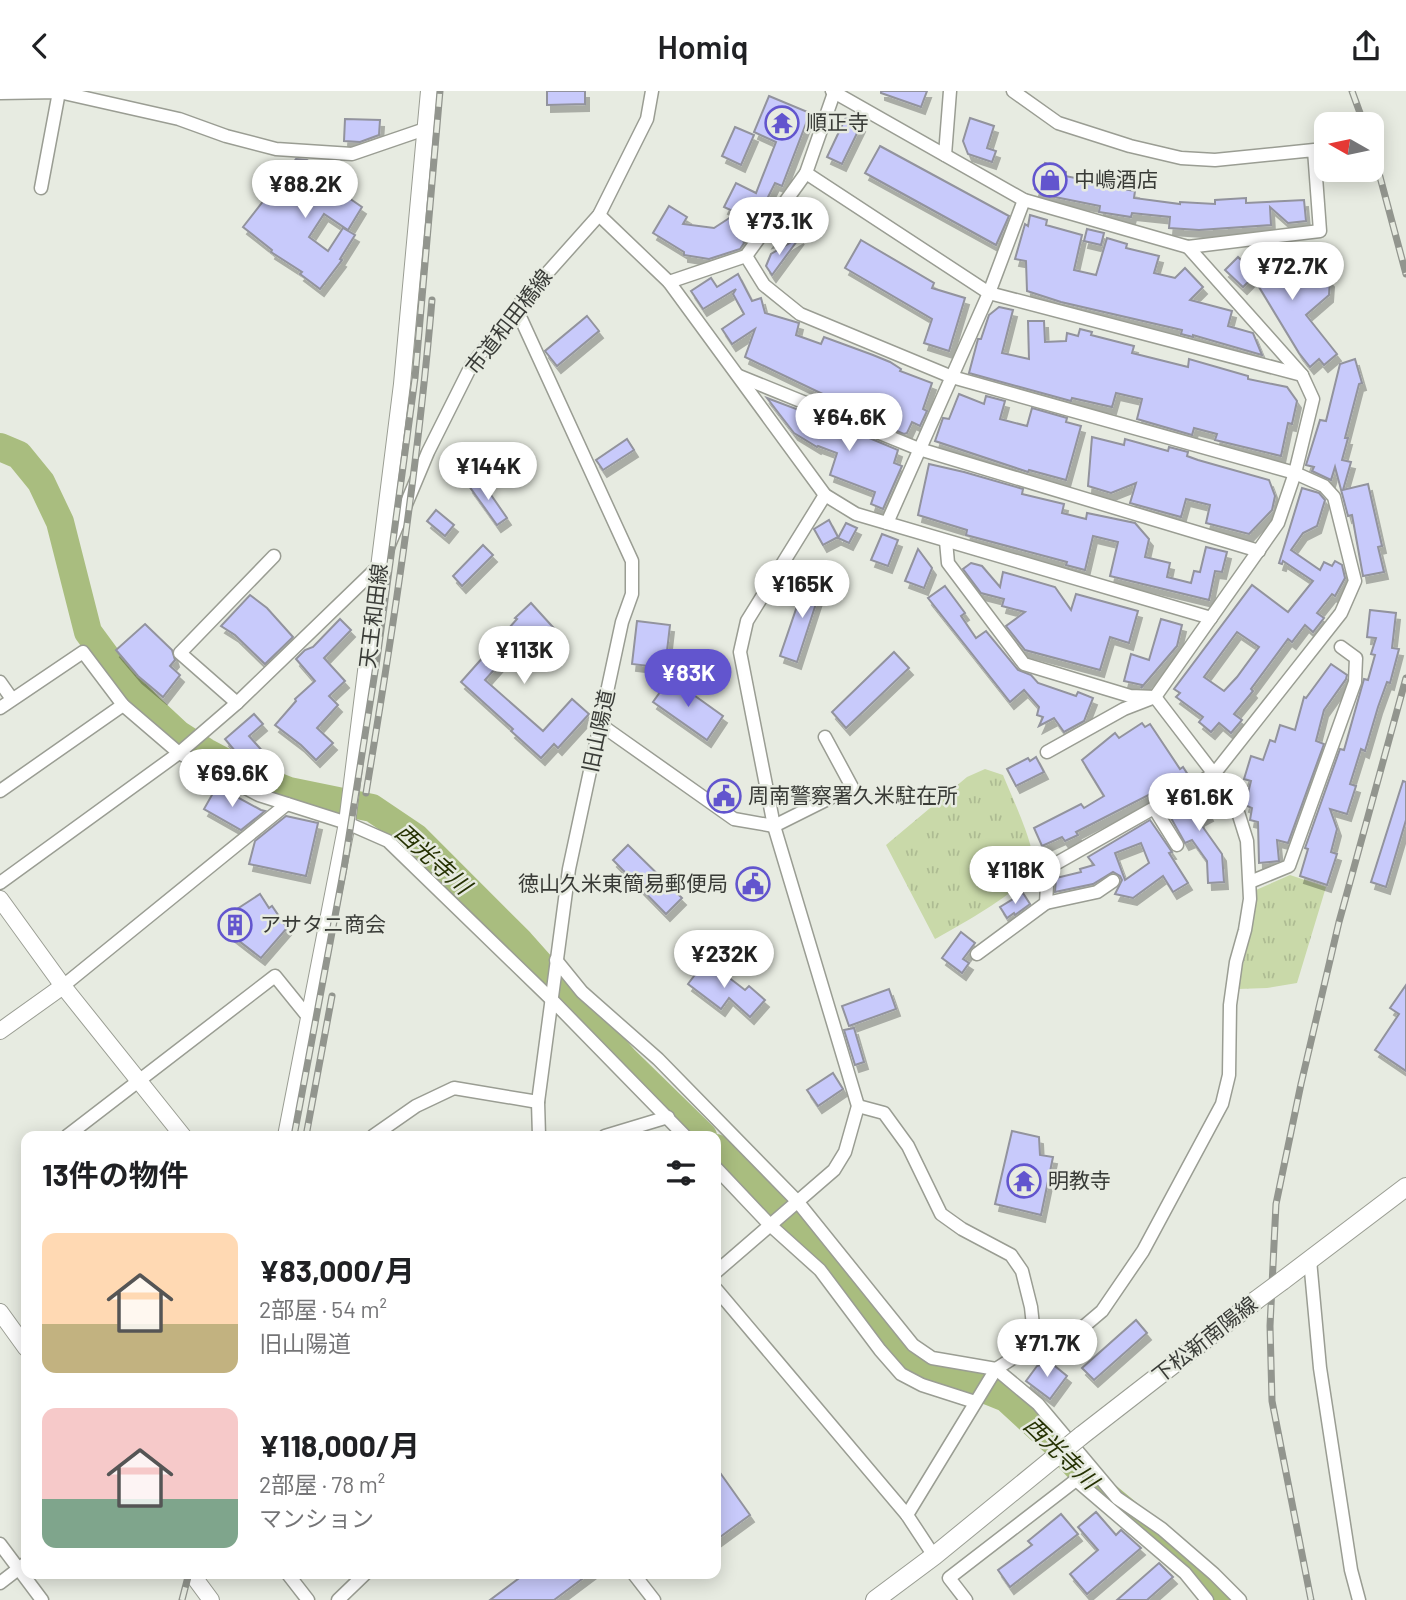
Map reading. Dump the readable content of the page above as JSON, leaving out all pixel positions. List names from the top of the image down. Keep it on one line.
{"streets":{"main road":["下松新南陽線"],"street":["市道和田橋線","天王和田線","旧山陽道"]},"crossings":[["市道和田橋線","天王和田線"],["市道和田橋線","旧山陽道"]],"water":["西光寺川"],"places":{"temple":["順正寺","明教寺"],"shop":["中嶋酒店"],"public building":["周南警察署久米駐在所","徳山久米東簡易郵便局"],"building":["アサタニ商会"]},"north":"left","page":{"header":"Homiq","price":["¥88.2K","¥73.1K","¥72.7K","¥64.6K","¥144K","¥165K","¥113K","¥83K","¥69.6K","¥61.6K","¥118K","¥232K","¥71.7K"],"heading":"13件の物件","list":[{"name":"¥83,000/月","note":"2部屋 · 54 m² · 旧山陽道"},{"name":"¥118,000/月","note":"2部屋 · 78 m² · マンション"}]}}
